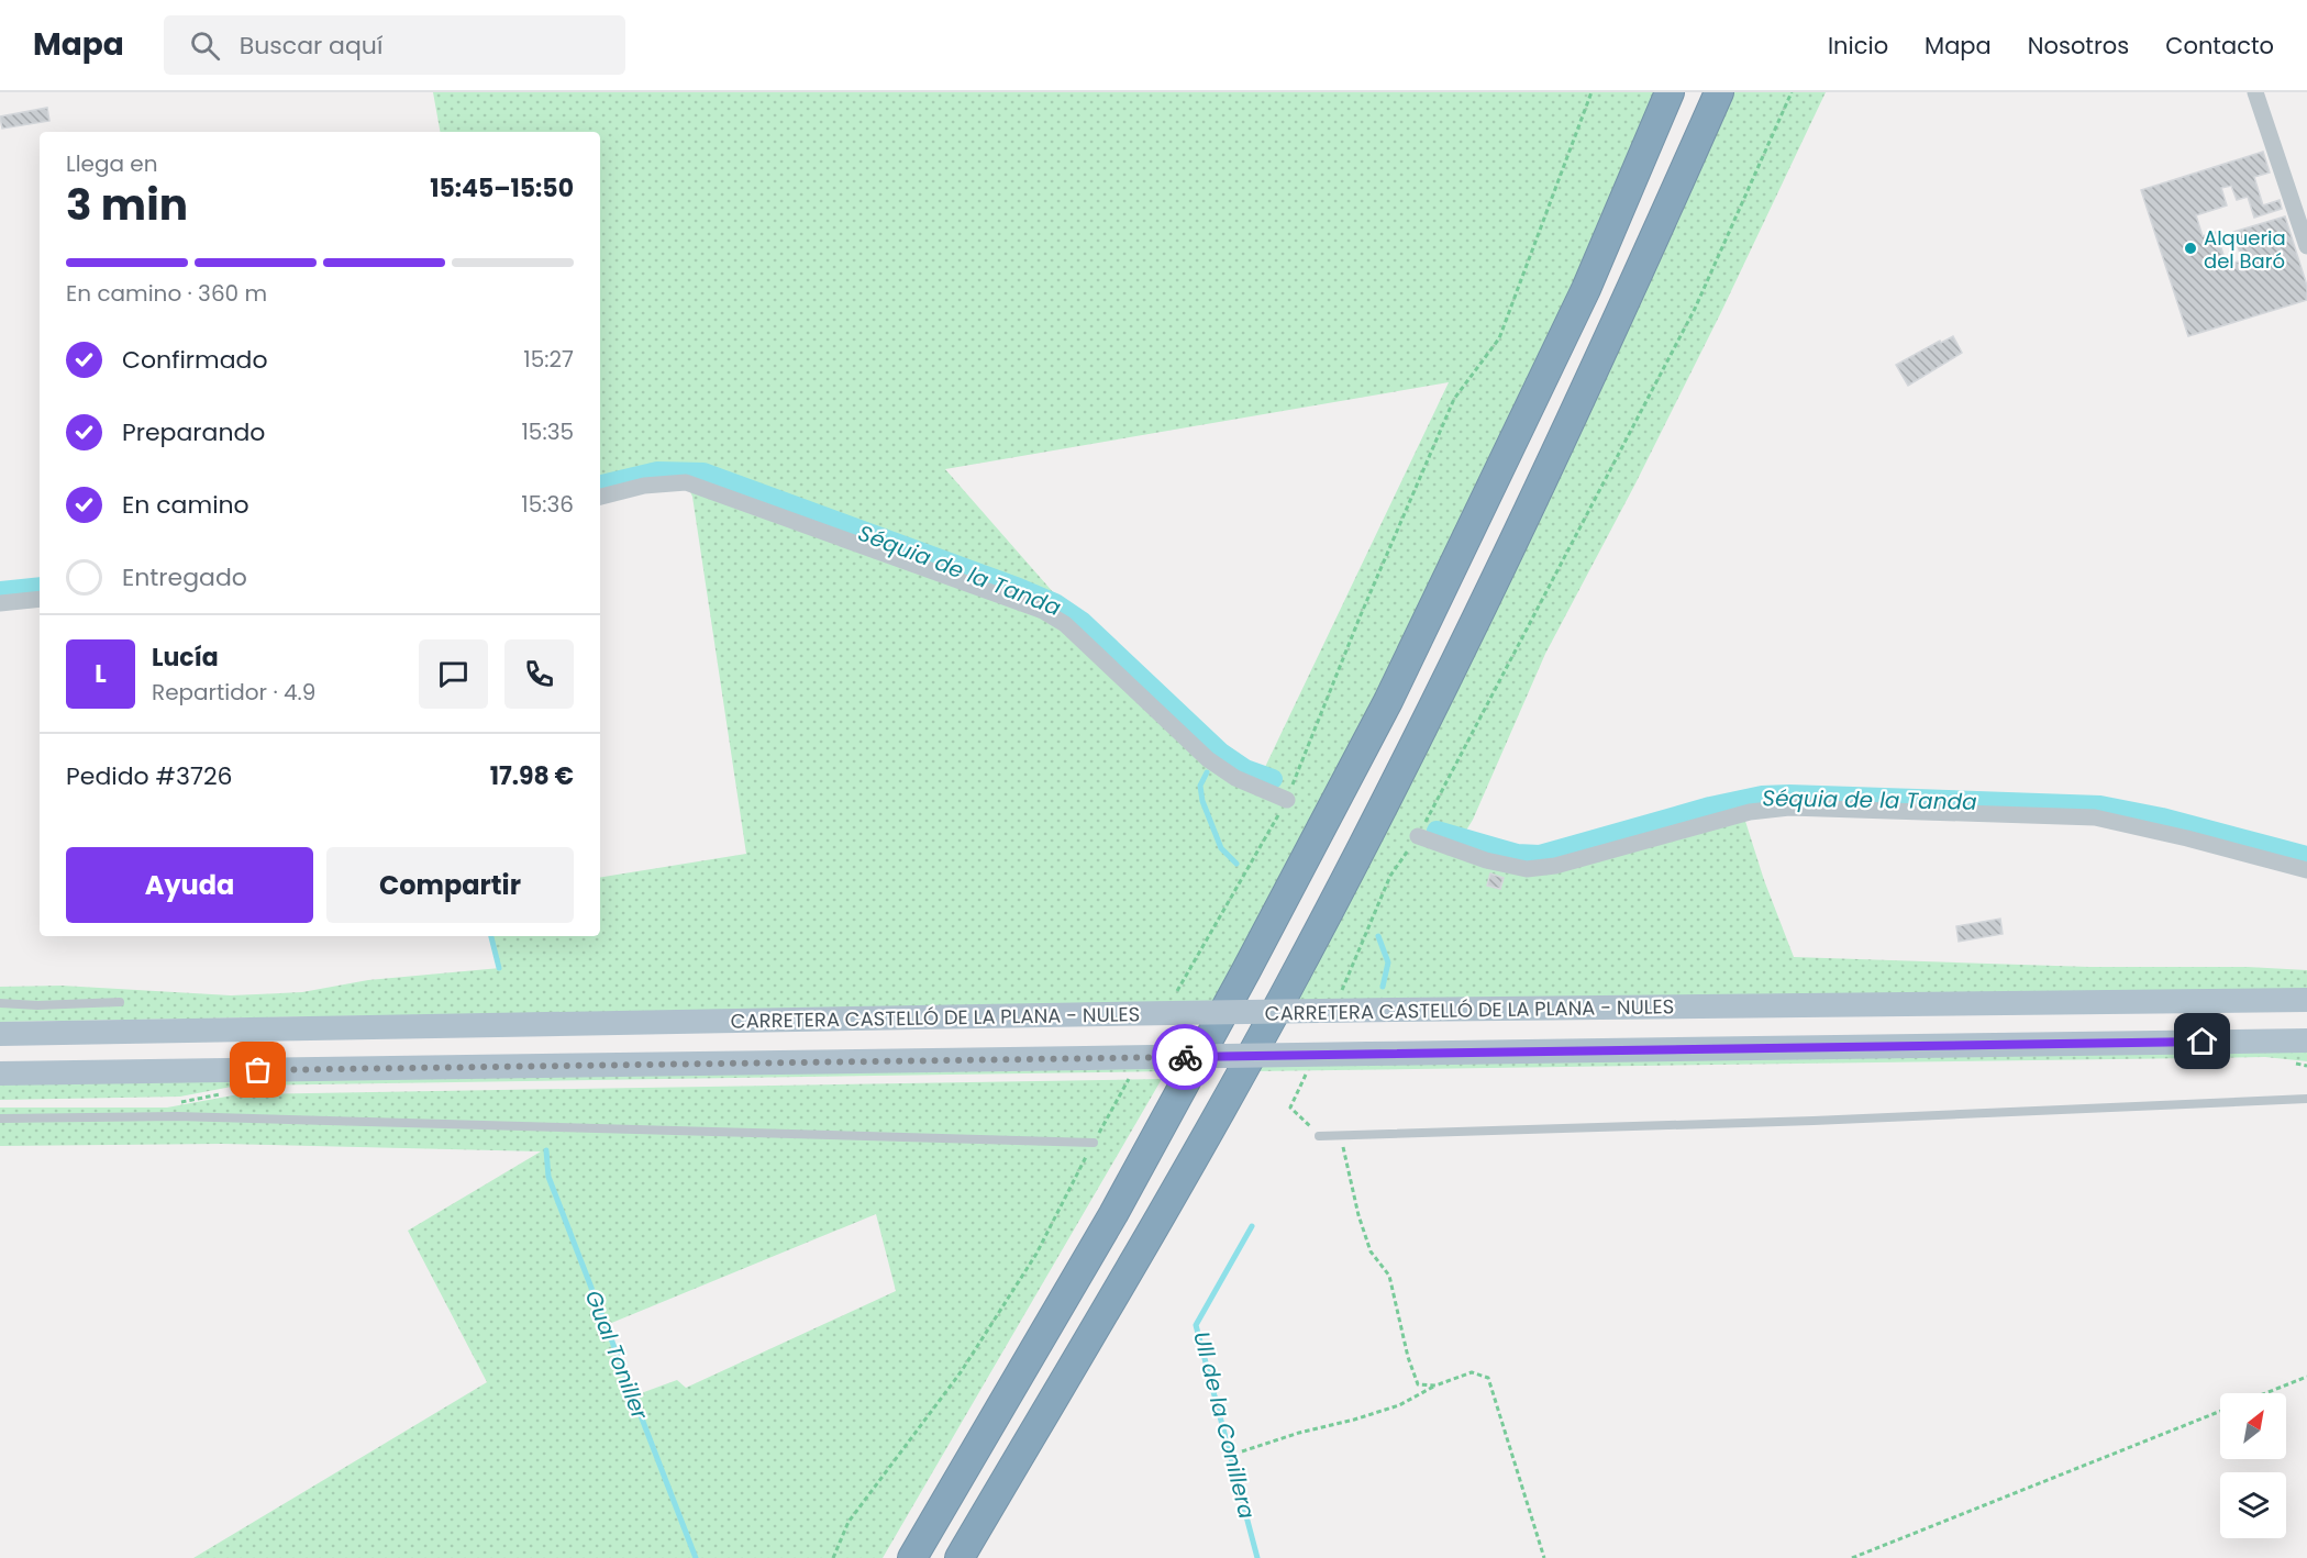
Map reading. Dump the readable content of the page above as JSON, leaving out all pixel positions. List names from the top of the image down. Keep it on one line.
{"streets":{"main road":["CARRETERA CASTELLÓ DE LA PLANA - NULES"]},"water":["Séquia de la Tanda","Gual Toniller","Ull de la Conillera"],"places":["Alqueria del Baró"],"north":"top right","page":{"header":"Mapa","search":"Buscar aquí","nav":["Inicio","Mapa","Nosotros","Contacto"],"heading":["3 min","Llega en","15:45–15:50"],"panel":["Lucía","Repartidor · 4.9","Pedido #3726","17.98 €"],"bar":"En camino · 360 m","list":[["Confirmado","15:27"],["Preparando","15:35"],["En camino","15:36"],"Entregado"],"round":"L","buttons":["Ayuda","Compartir"]}}
